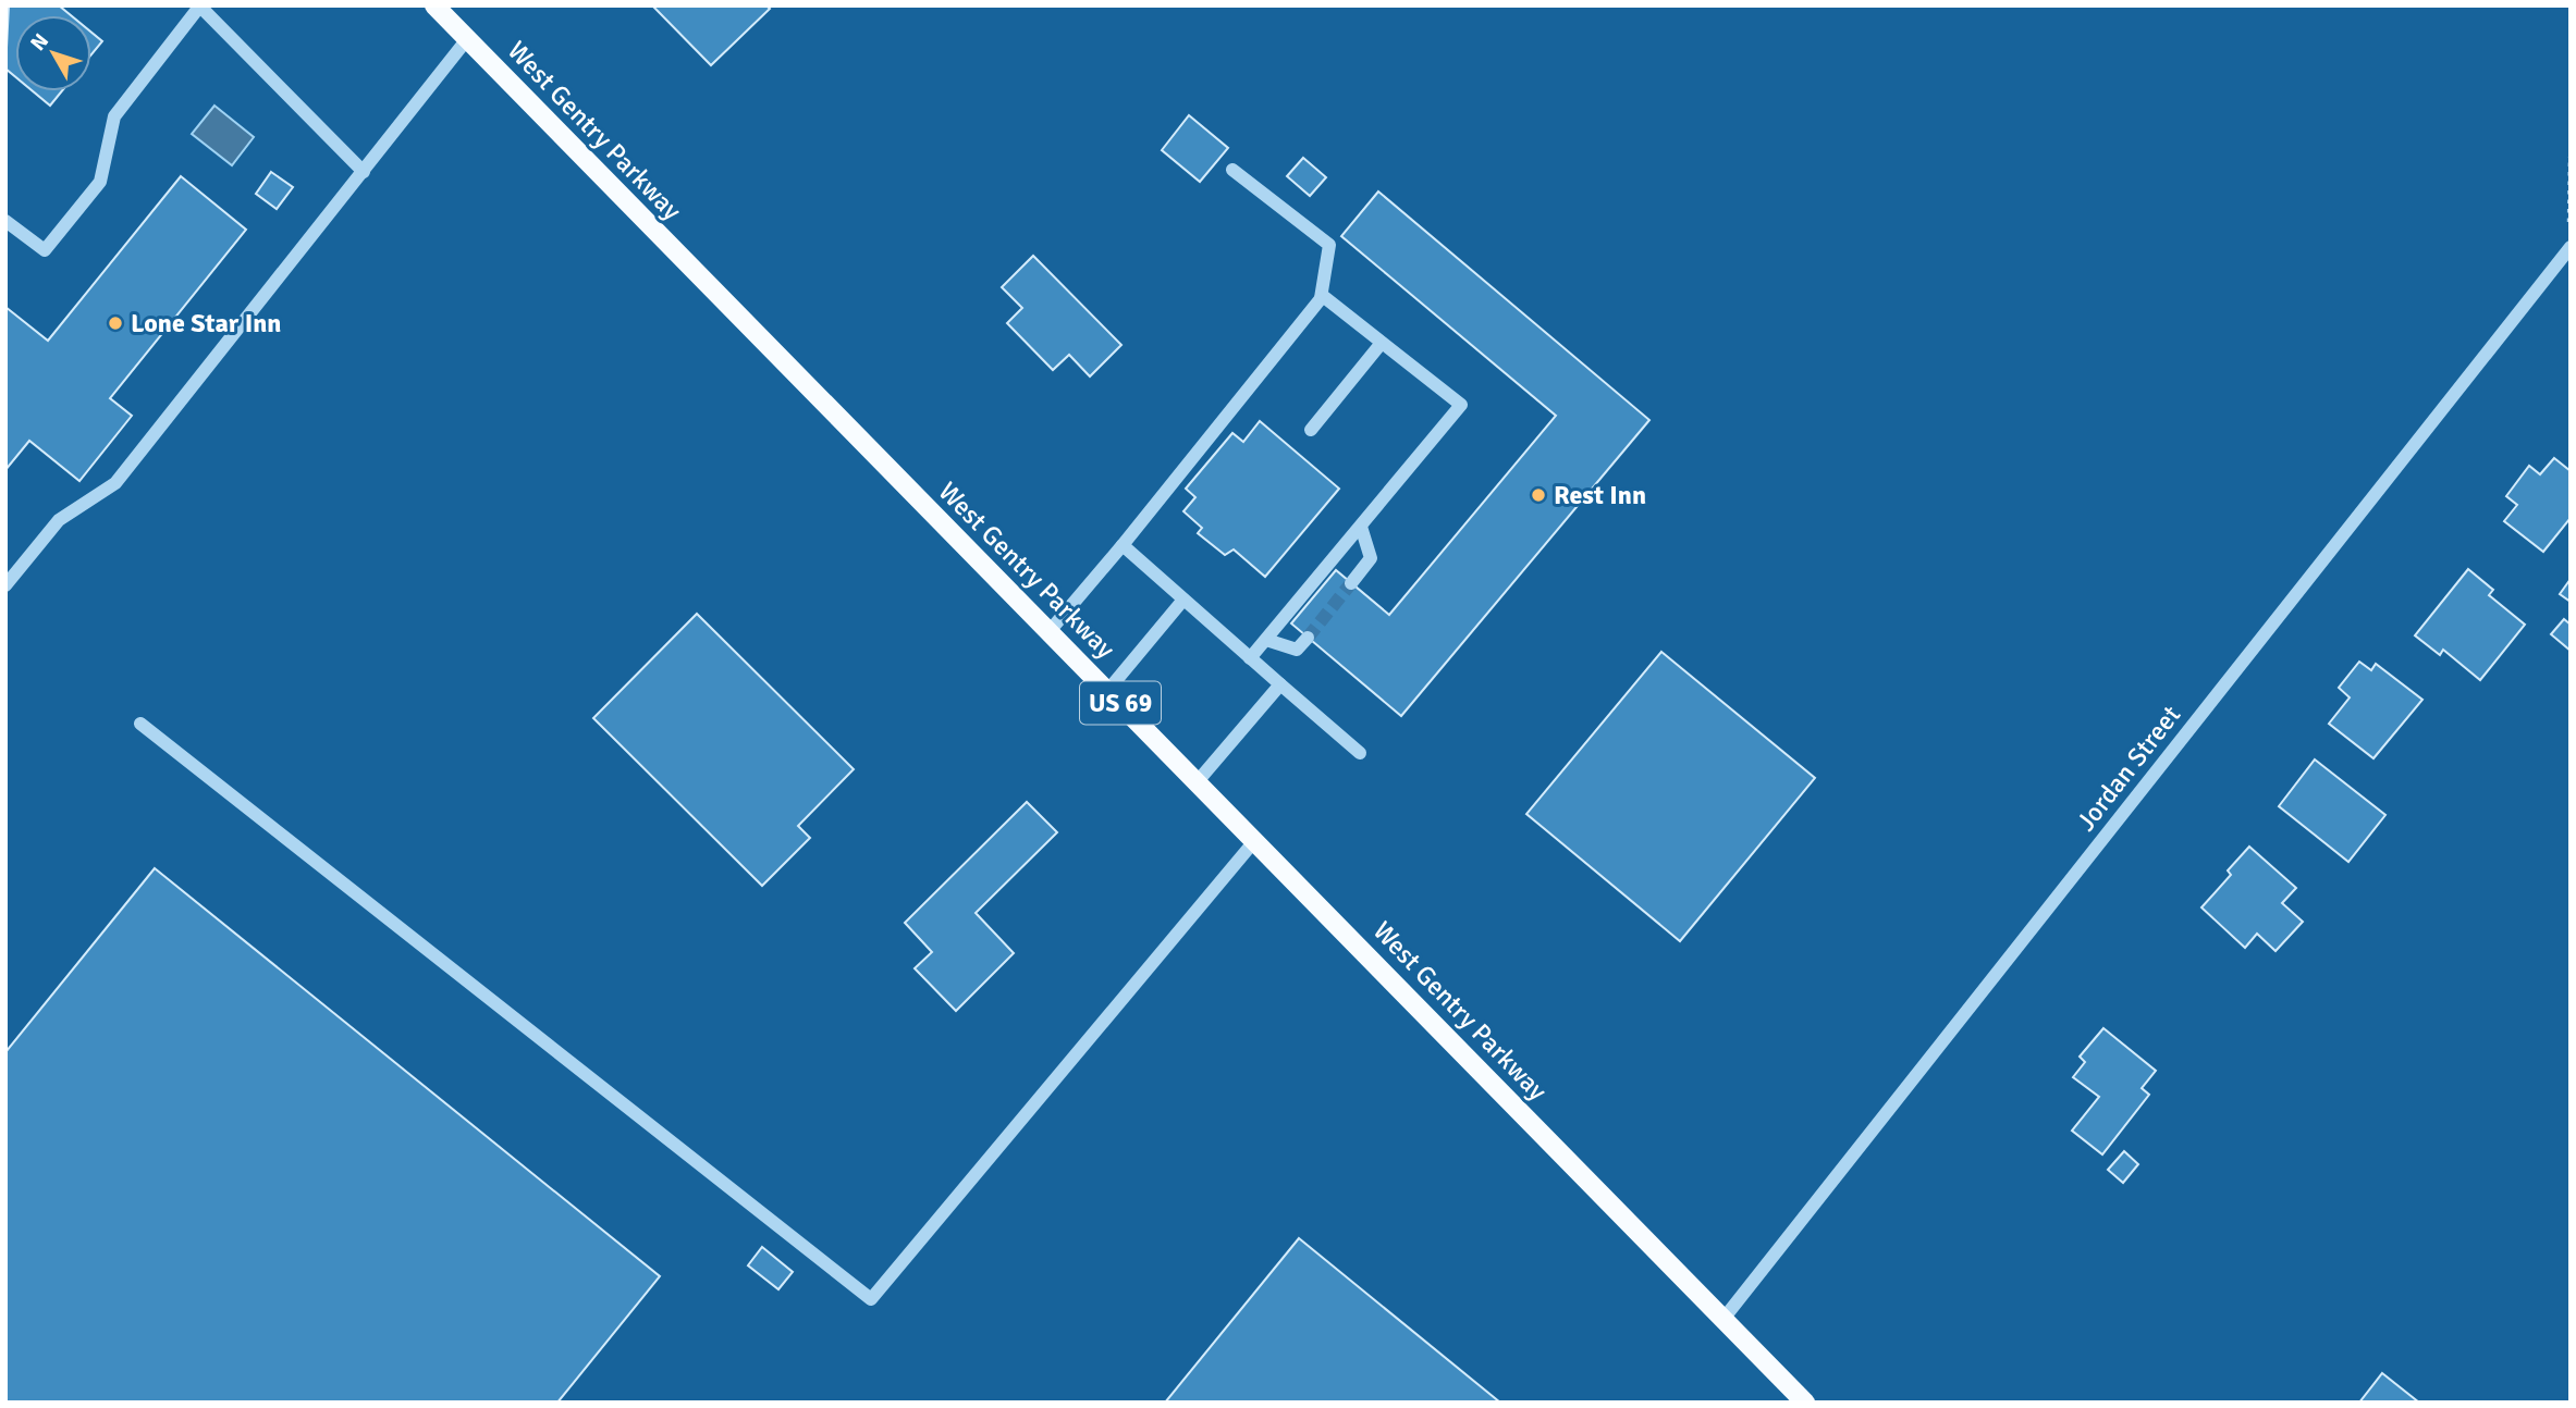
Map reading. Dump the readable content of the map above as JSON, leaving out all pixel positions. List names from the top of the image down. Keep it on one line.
{"streets":{"main road":["West Gentry Parkway","US 69"],"street":["Jordan Street"]},"crossings":[["West Gentry Parkway","Jordan Street"]],"places":["Lone Star Inn","Rest Inn"],"north":"top left"}
